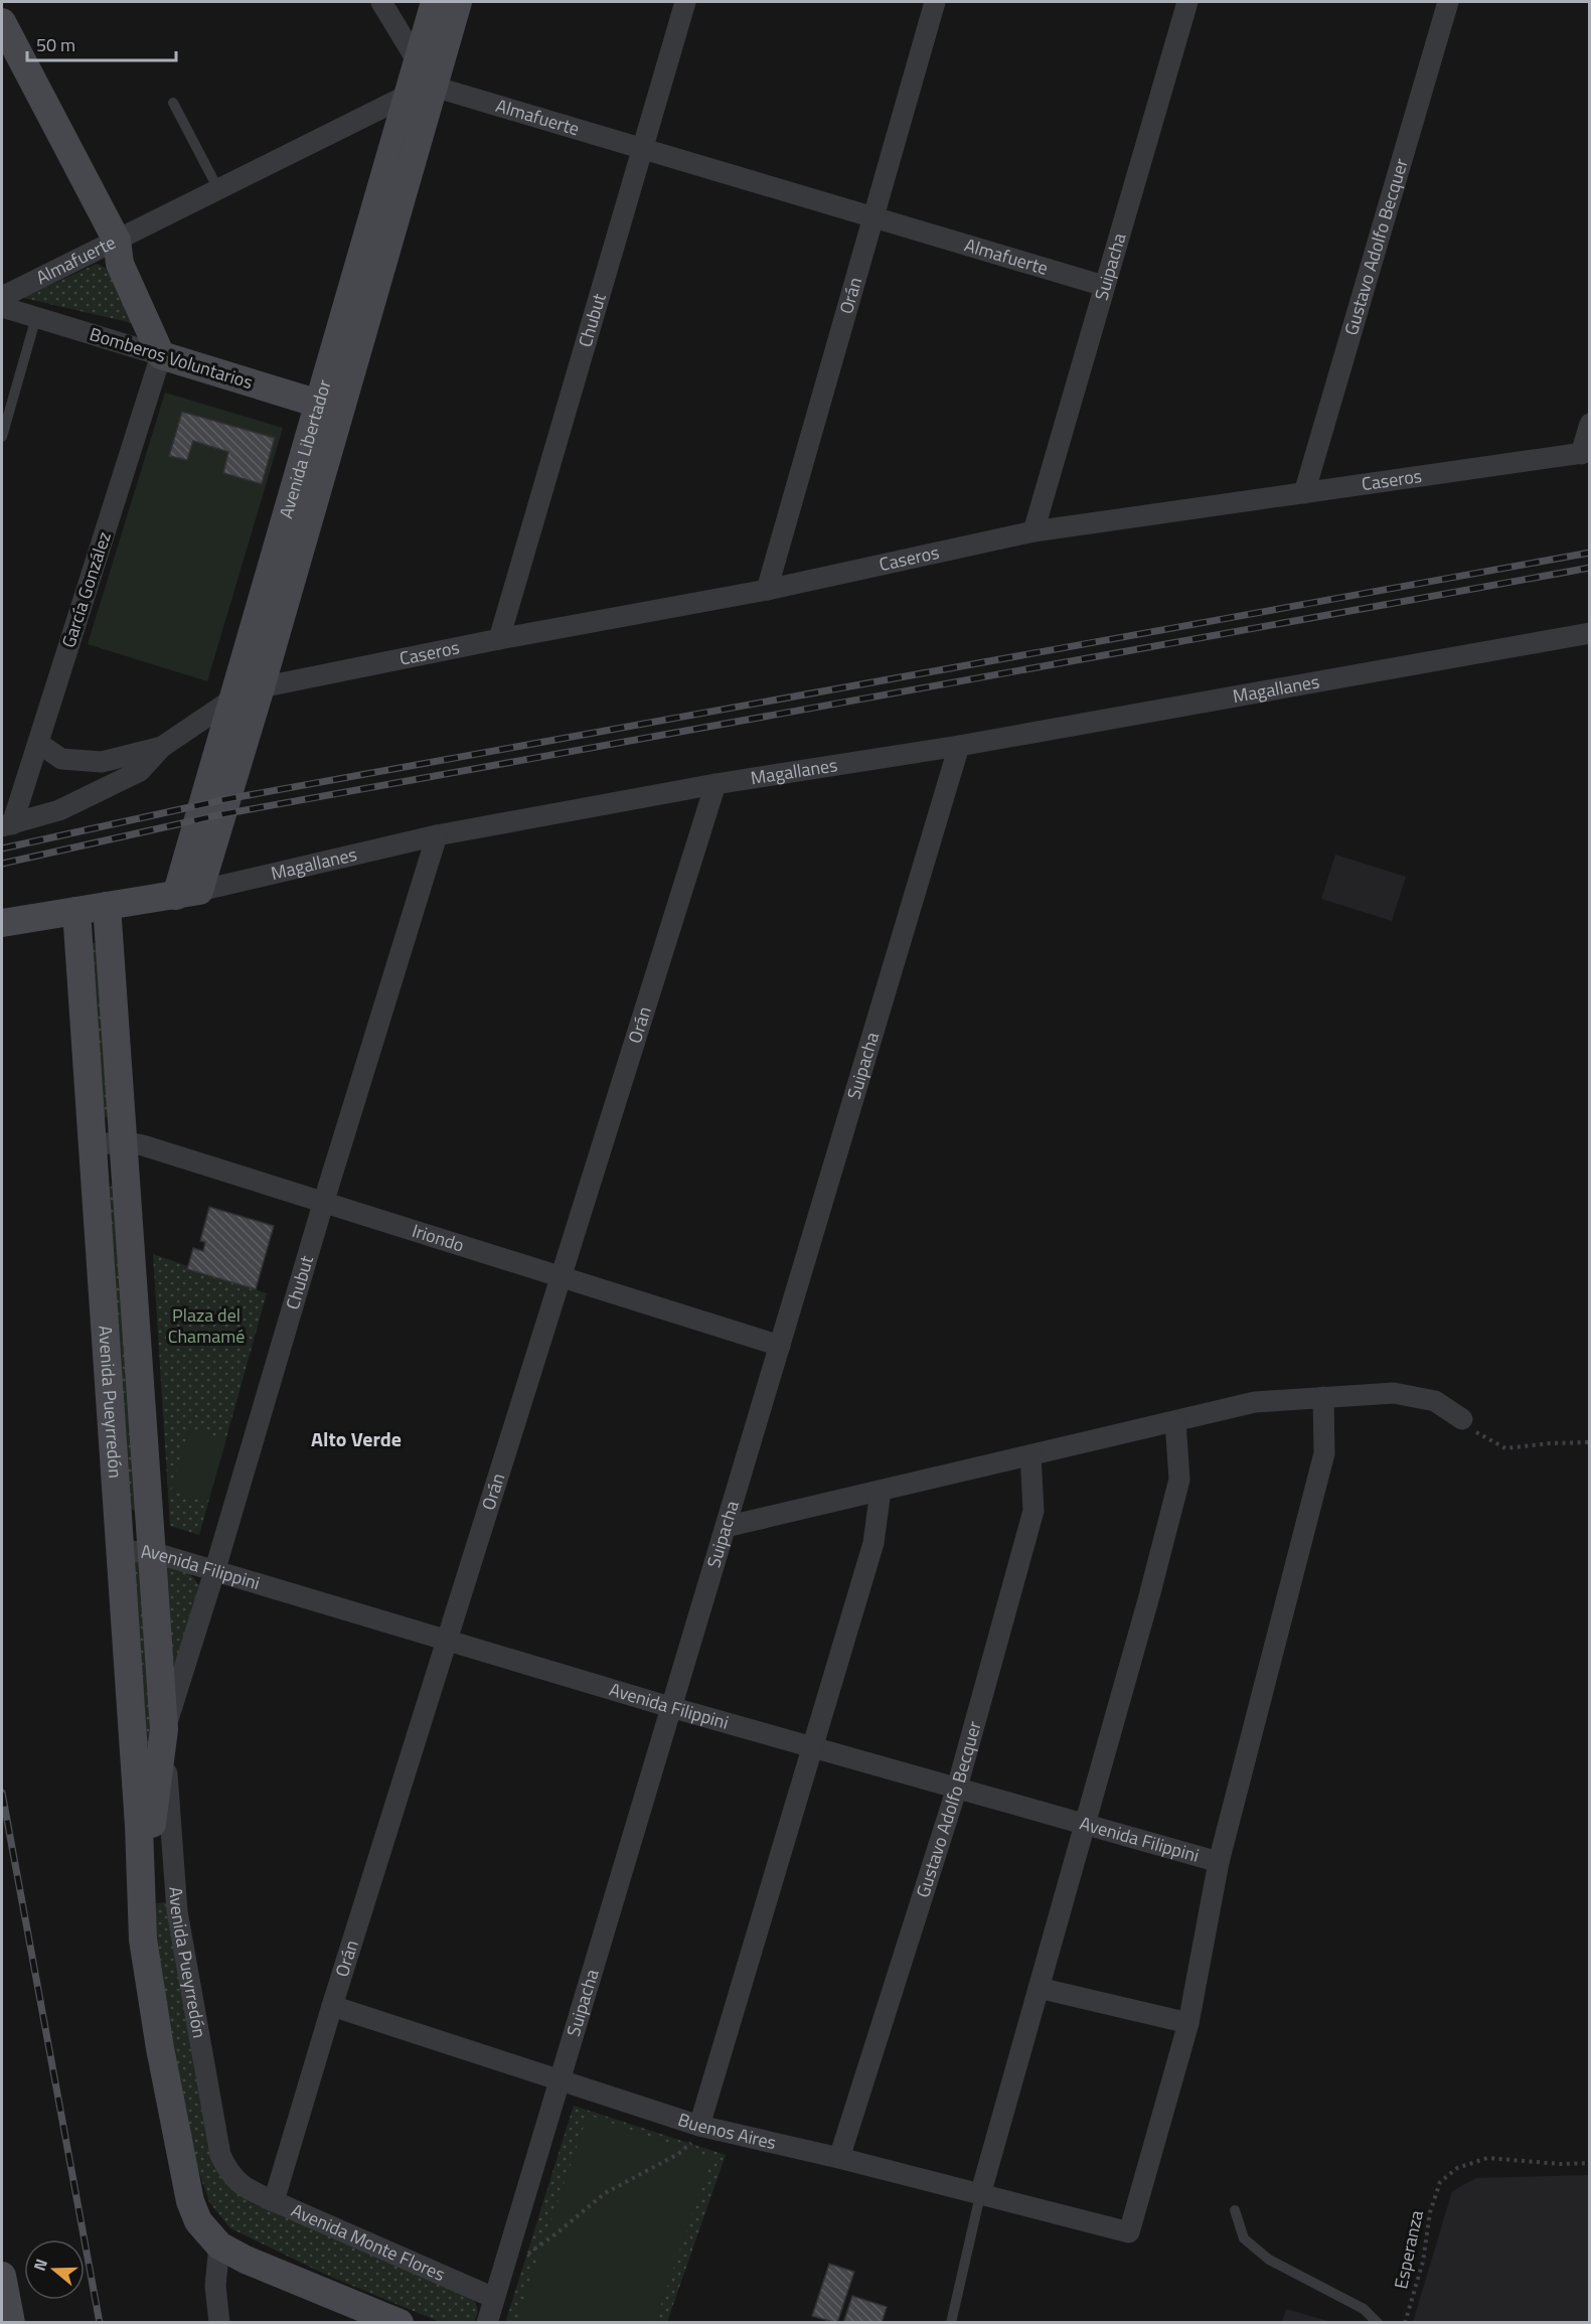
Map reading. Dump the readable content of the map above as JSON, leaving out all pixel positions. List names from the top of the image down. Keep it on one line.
{"streets":{"street":["Almafuerte","Gustavo Adolfo Becquer","Suipacha","Orán","Chubut","Bomberos Voluntarios","Avenida Libertador","Caseros","García González","Magallanes","Iriondo","Avenida Pueyrredón","Avenida Filippini","Buenos Aires","Avenida Monte Flores"],"path":["Esperanza"]},"crossings":[["Almafuerte","Suipacha"],["Almafuerte","Orán"],["Almafuerte","Chubut"],["Almafuerte","Avenida Libertador"],["Gustavo Adolfo Becquer","Caseros"],["Gustavo Adolfo Becquer","Avenida Filippini"],["Gustavo Adolfo Becquer","Buenos Aires"],["Suipacha","Caseros"],["Suipacha","Magallanes"],["Suipacha","Iriondo"],["Suipacha","Avenida Filippini"],["Suipacha","Buenos Aires"],["Suipacha","Avenida Monte Flores"],["Orán","Caseros"],["Orán","Magallanes"],["Orán","Iriondo"],["Orán","Avenida Filippini"],["Orán","Buenos Aires"],["Orán","Avenida Monte Flores"],["Chubut","Caseros"],["Chubut","Magallanes"],["Chubut","Iriondo"],["Chubut","Avenida Pueyrredón"],["Chubut","Avenida Filippini"],["Bomberos Voluntarios","Avenida Libertador"],["Bomberos Voluntarios","García González"],["Avenida Libertador","Caseros"],["Avenida Libertador","Magallanes"],["Magallanes","Avenida Pueyrredón"],["Iriondo","Avenida Pueyrredón"],["Avenida Pueyrredón","Avenida Filippini"],["Avenida Pueyrredón","Avenida Monte Flores"]],"districts":["Alto Verde"],"parks":["Plaza del Chamamé"],"scale_bar":"50 m","north":"left"}
